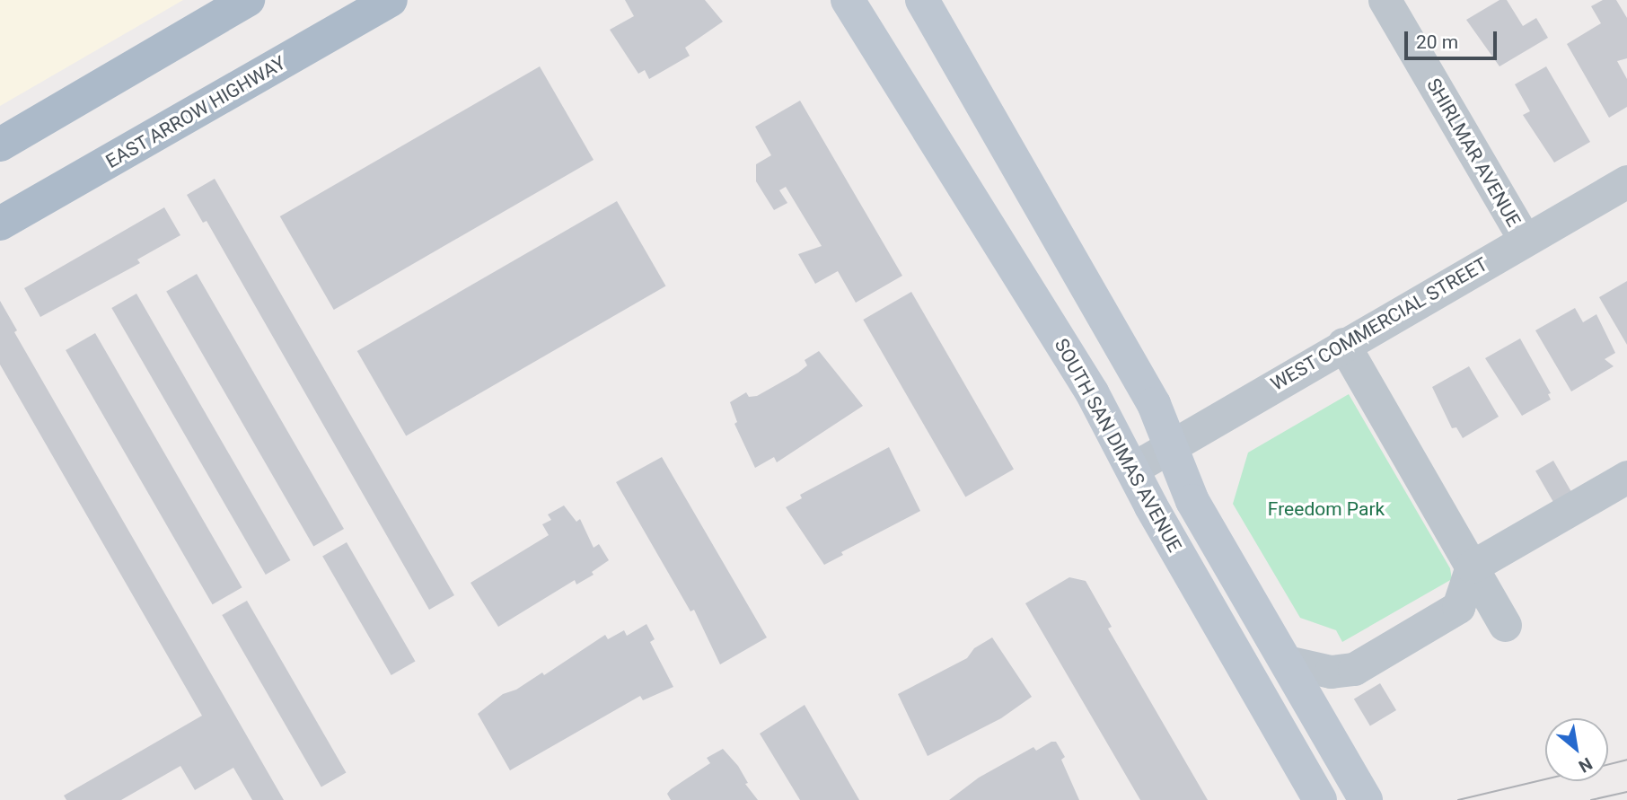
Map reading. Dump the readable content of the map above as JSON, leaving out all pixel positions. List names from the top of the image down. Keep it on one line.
{"streets":{"main road":["EAST ARROW HIGHWAY"],"street":["SHIRLMAR AVENUE","WEST COMMERCIAL STREET","SOUTH SAN DIMAS AVENUE"]},"crossings":[["SHIRLMAR AVENUE","WEST COMMERCIAL STREET"],["WEST COMMERCIAL STREET","SOUTH SAN DIMAS AVENUE"]],"parks":["Freedom Park"],"scale_bar":"20 m","north":"bottom right"}
